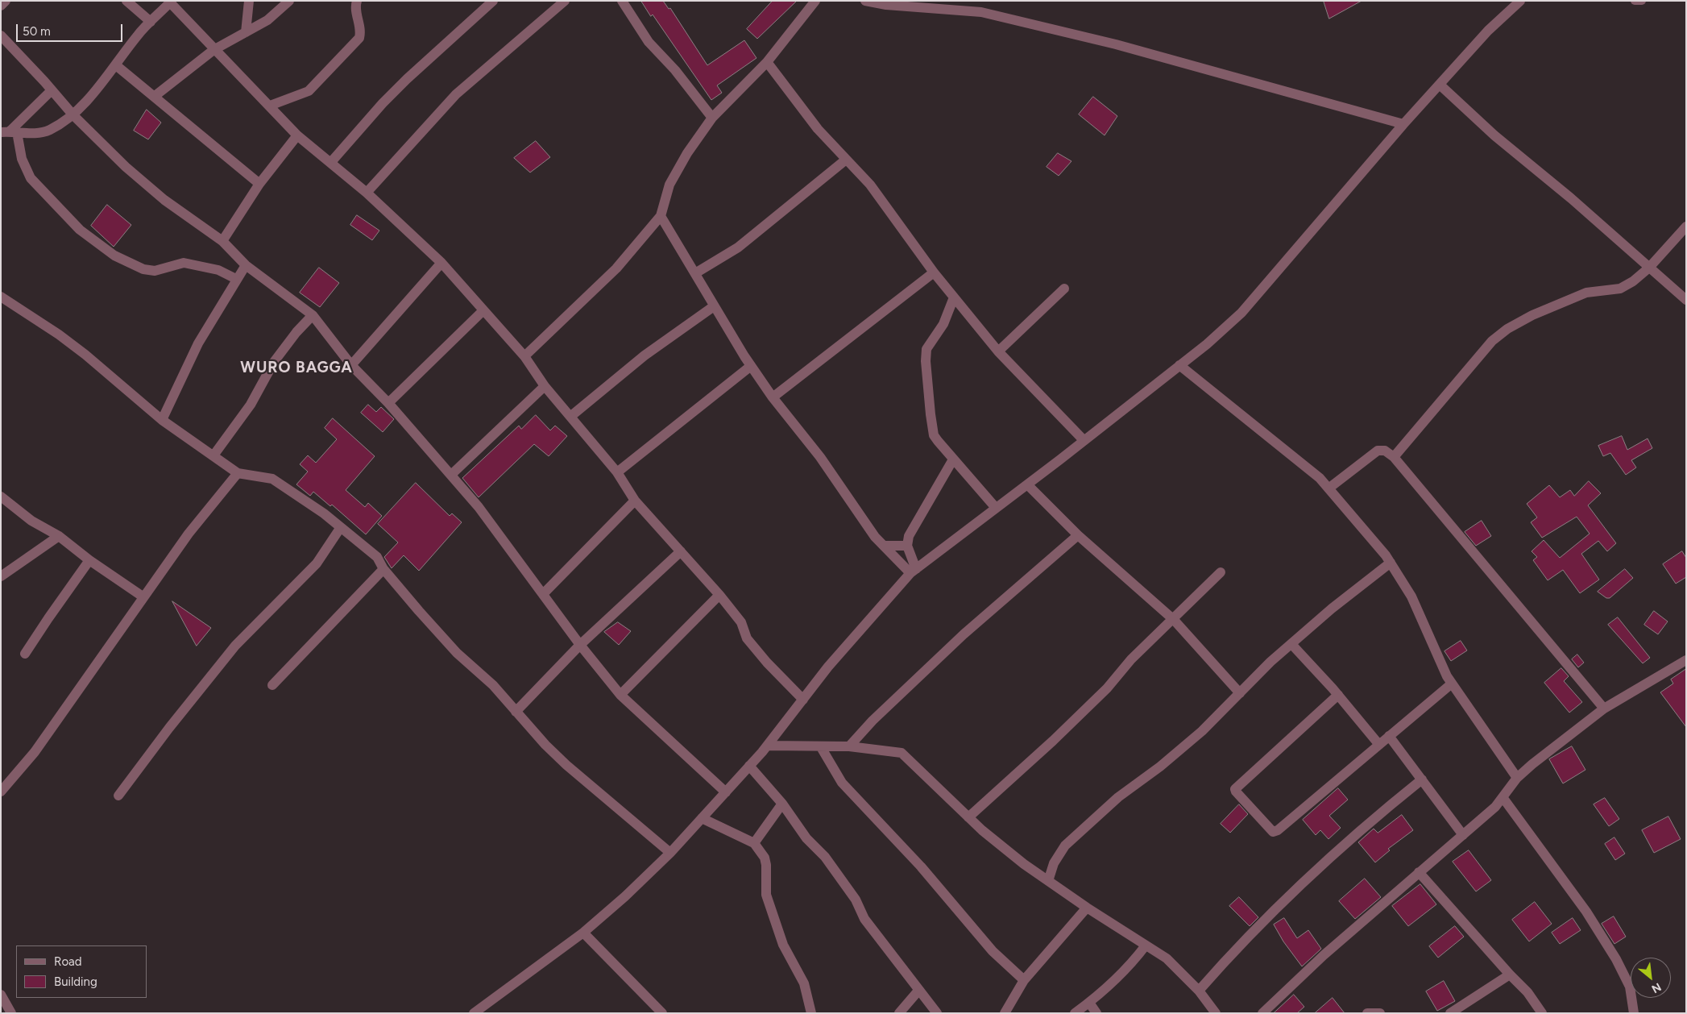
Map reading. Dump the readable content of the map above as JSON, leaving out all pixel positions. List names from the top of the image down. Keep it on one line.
{"districts":["WURO BAGGA"],"legend":["Road","Building"],"scale_bar":"50 m","north":"bottom right"}
